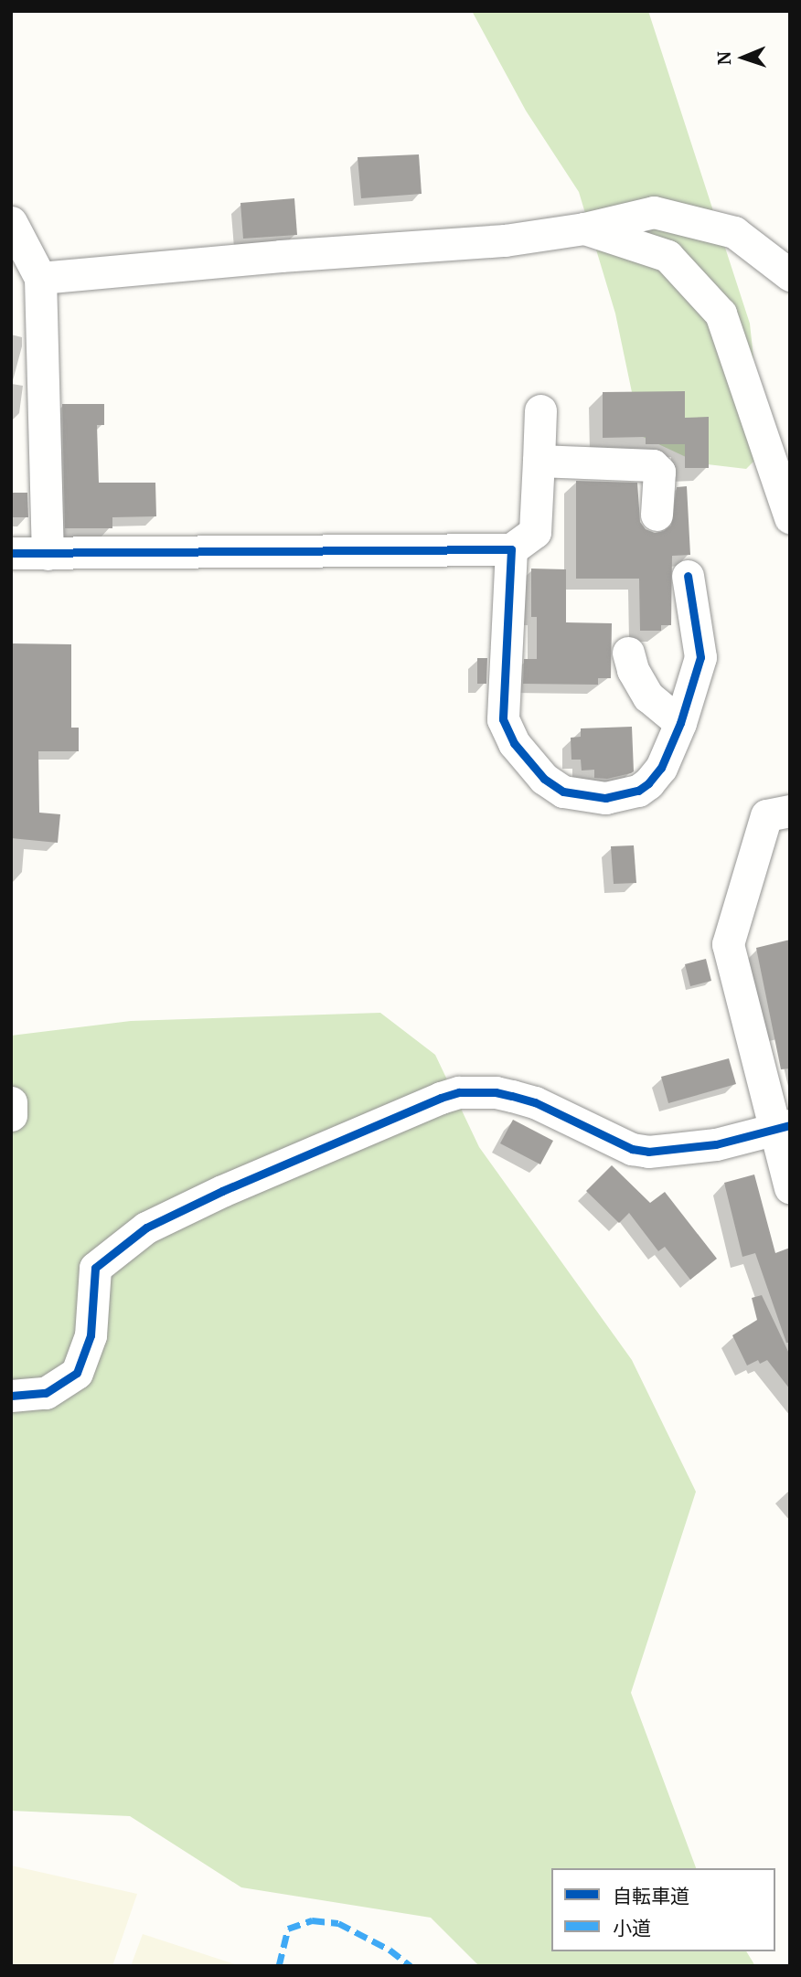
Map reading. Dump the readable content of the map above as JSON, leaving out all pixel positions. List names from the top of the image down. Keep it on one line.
{"legend":["自転車道","小道"],"north":"left"}
